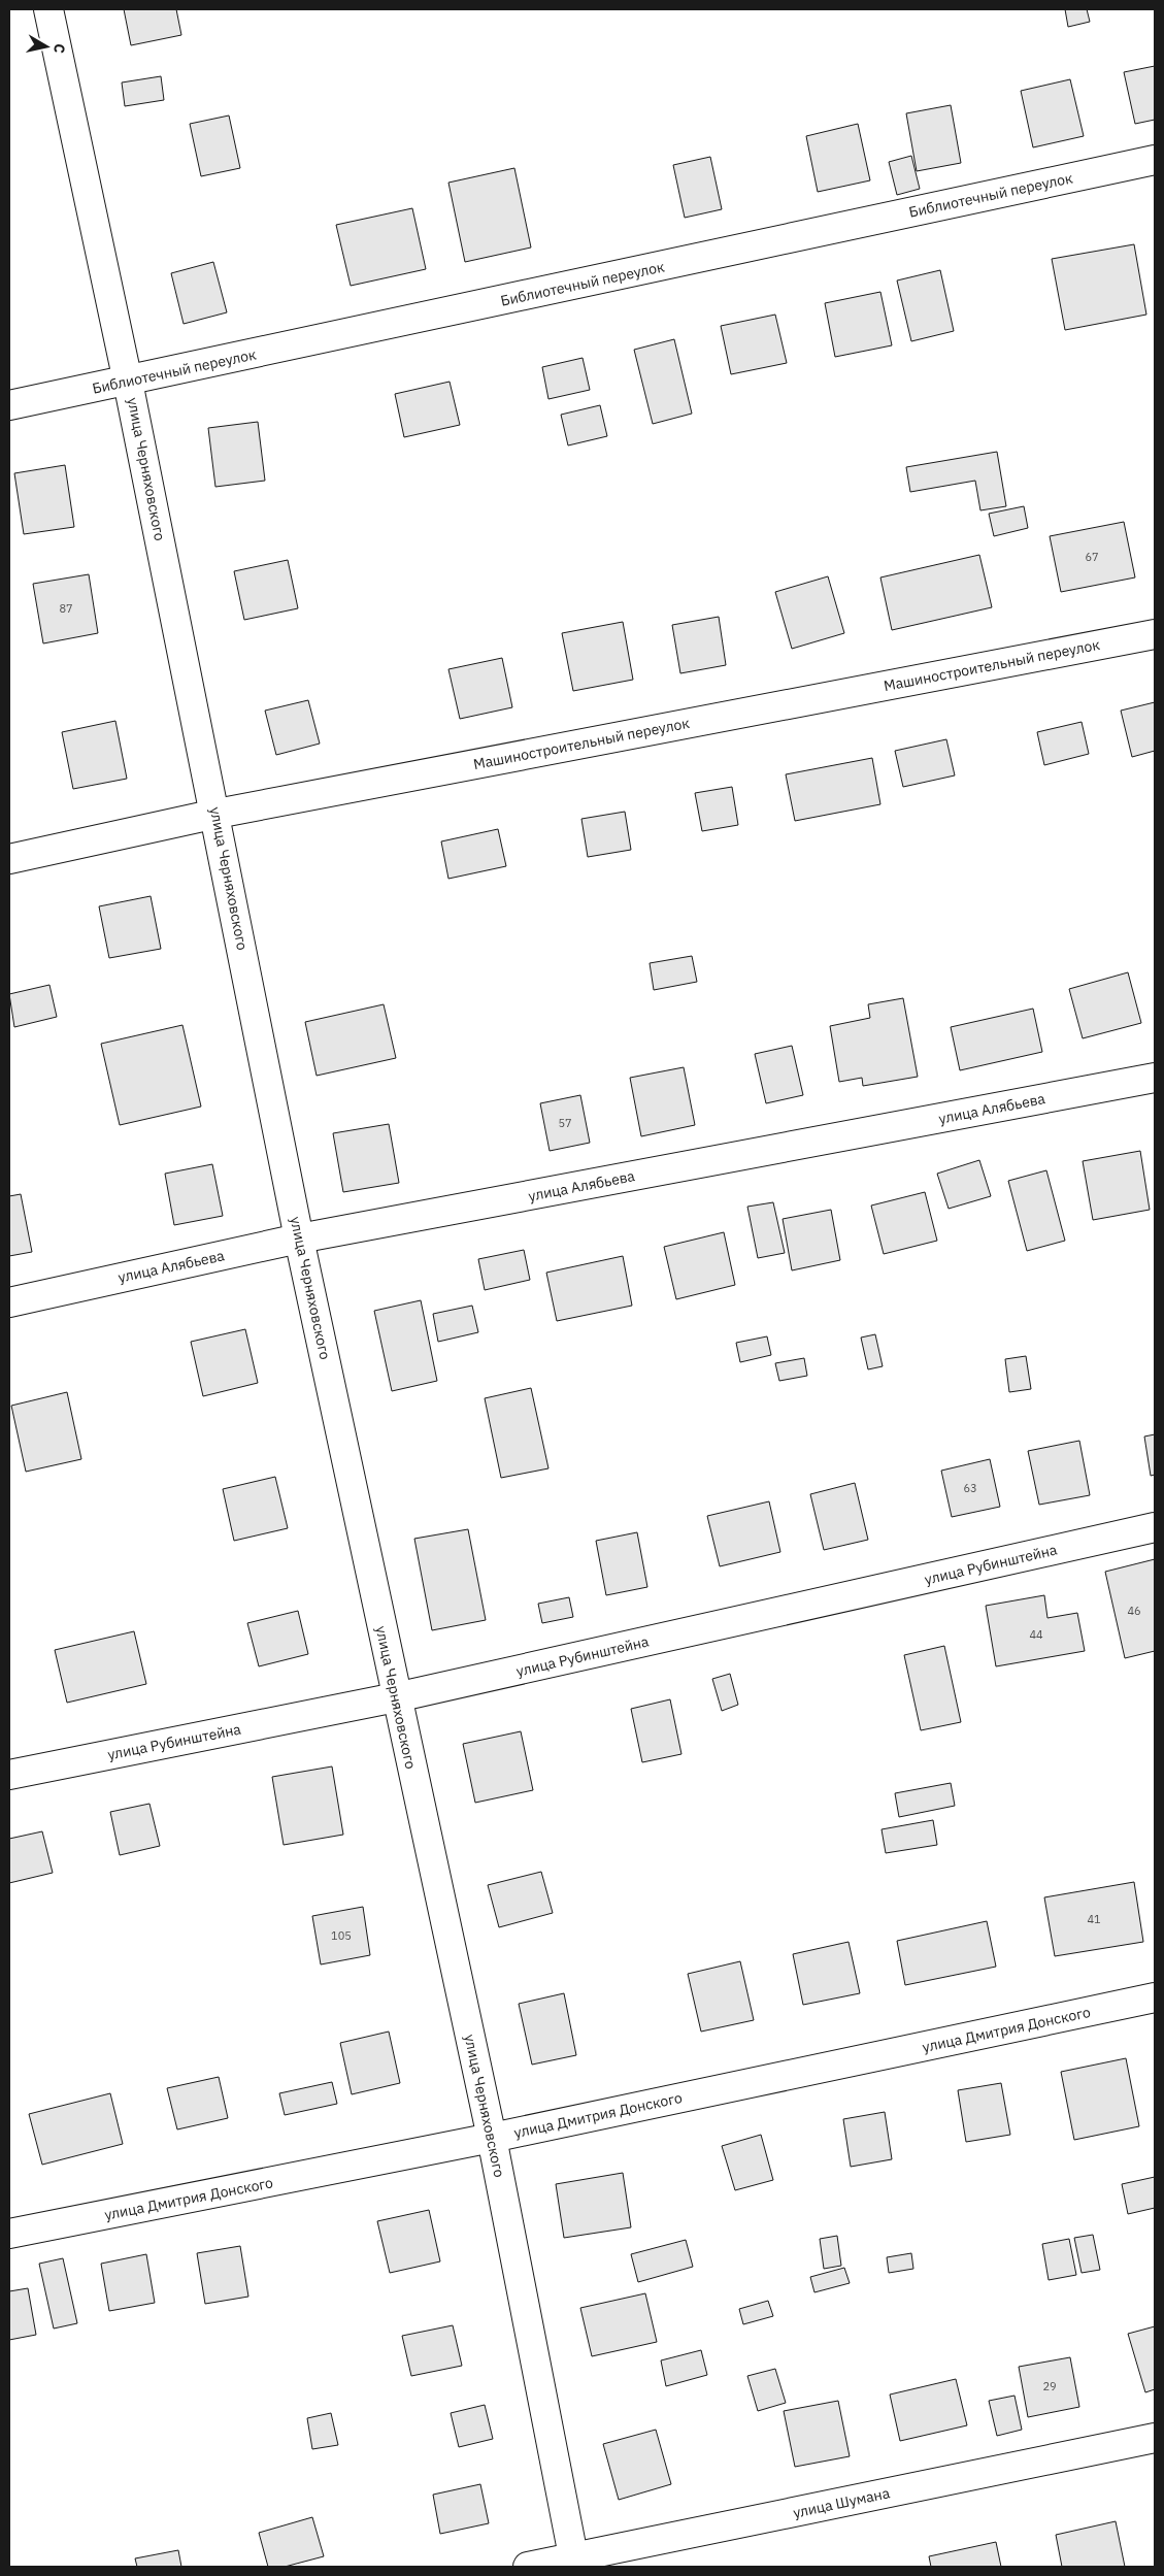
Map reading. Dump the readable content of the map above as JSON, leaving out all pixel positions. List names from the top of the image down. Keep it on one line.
{"streets":{"street":["Библиотечный переулок","улица Черняховского","Машиностроительный переулок","улица Алябьева","улица Рубинштейна","улица Дмитрия Донского","улица Шумана"]},"crossings":[["Библиотечный переулок","улица Черняховского"],["улица Черняховского","Машиностроительный переулок"],["улица Черняховского","улица Алябьева"],["улица Черняховского","улица Рубинштейна"],["улица Черняховского","улица Дмитрия Донского"],["улица Черняховского","улица Шумана"]],"house_numbers":["67","87","57","63","46","44","41","105","29"],"north":"right"}
